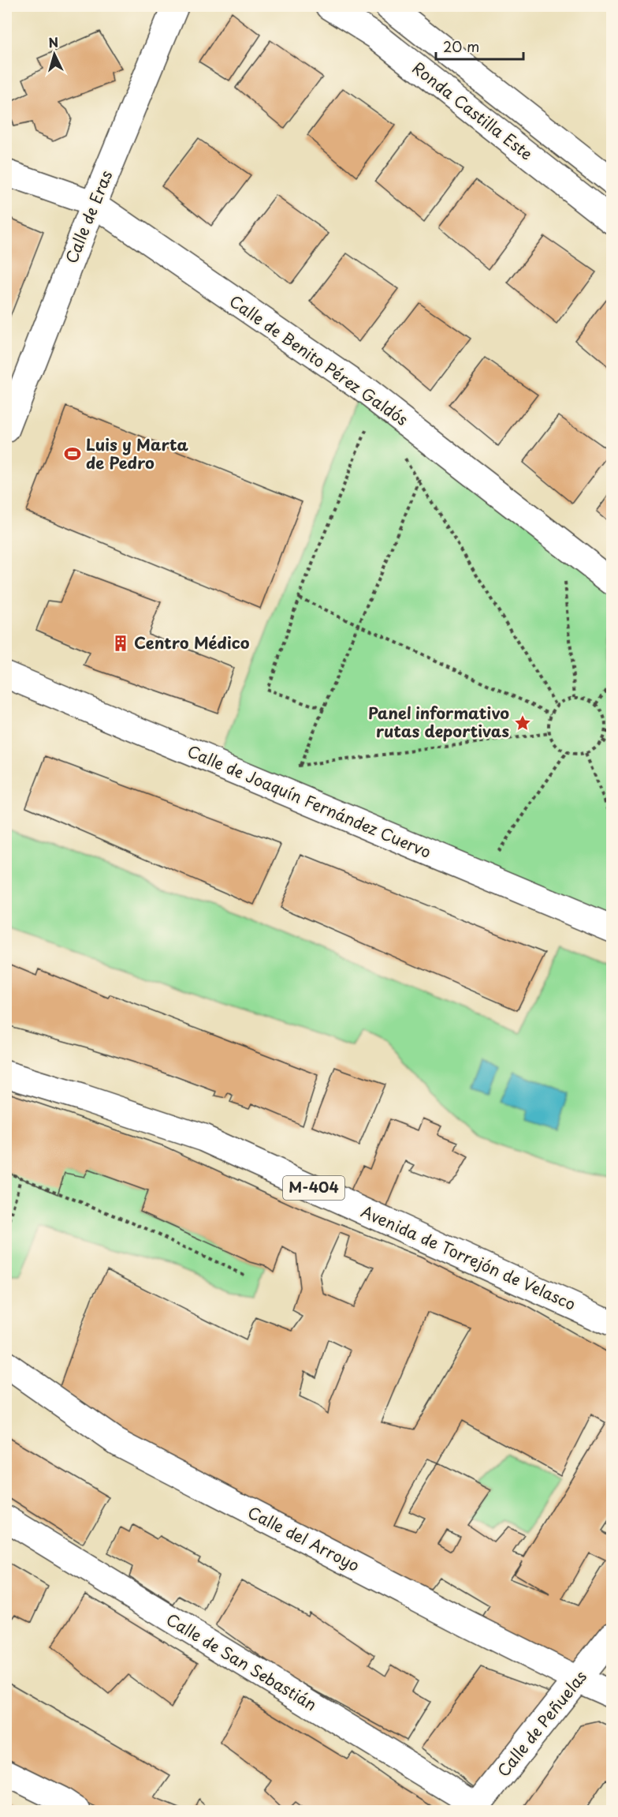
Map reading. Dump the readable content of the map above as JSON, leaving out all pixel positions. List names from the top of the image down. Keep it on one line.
{"streets":{"street":["Ronda Castilla Este","Calle de Eras","Calle de Benito Pérez Galdós","Calle de Joaquín Fernández Cuervo","M-404","Avenida de Torrejón de Velasco","Calle del Arroyo","Calle de San Sebastián","Calle de Peñuelas"]},"crossings":[["Calle de Eras","Calle de Benito Pérez Galdós"],["Calle del Arroyo","Calle de Peñuelas"],["Calle de San Sebastián","Calle de Peñuelas"]],"places":{"sports":["Luis y Marta de Pedro"],"building":["Centro Médico"],"place":["Panel informativo rutas deportivas"]},"scale_bar":"20 m","north":"top"}
